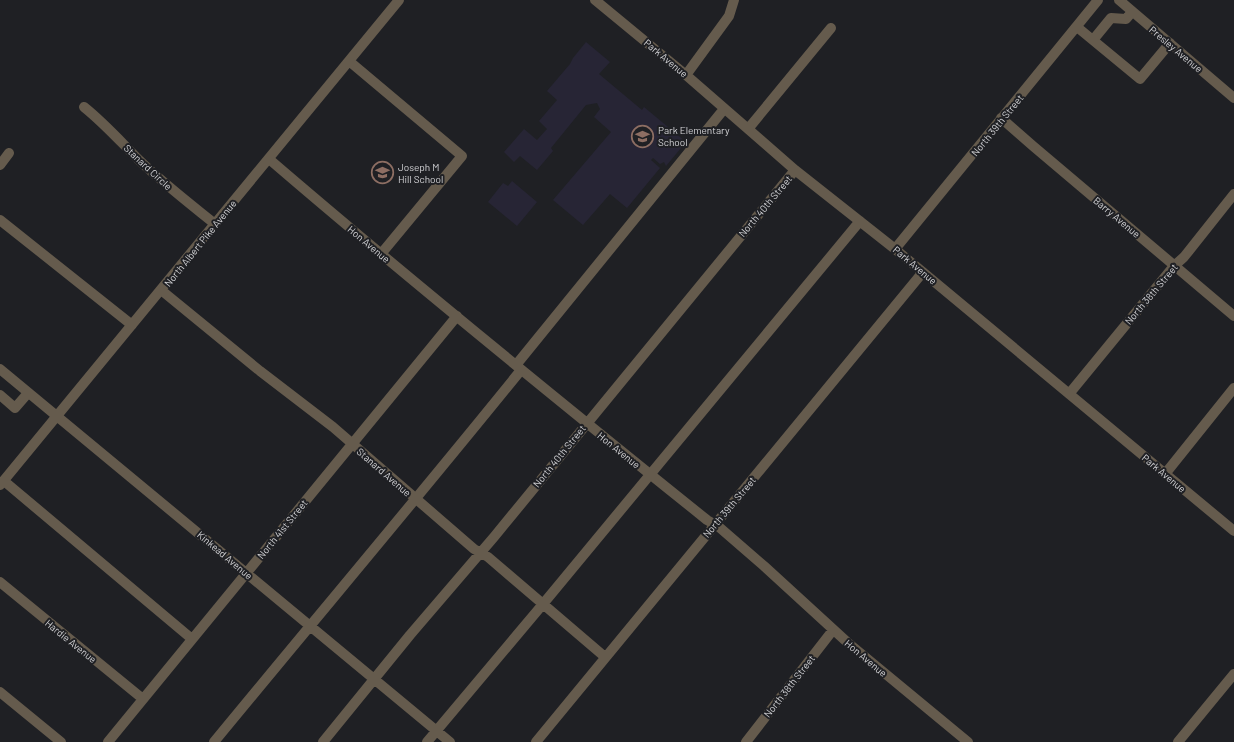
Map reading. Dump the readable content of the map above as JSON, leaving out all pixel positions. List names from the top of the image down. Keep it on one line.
{"streets":{"street":["Presley Avenue","Park Avenue","North 39th Street","Stanard Circle","North 40th Street","Barry Avenue","North Albert Pike Avenue","Hon Avenue","North 38th Street","Stanard Avenue","North 41st Street","Kinkead Avenue","Hardie Avenue"]},"crossings":[["Park Avenue","North 39th Street"],["Park Avenue","North 40th Street"],["Park Avenue","North 38th Street"],["North 39th Street","Barry Avenue"],["North 39th Street","Hon Avenue"],["North 39th Street","Stanard Avenue"],["Stanard Circle","North Albert Pike Avenue"],["North 40th Street","Hon Avenue"],["North 40th Street","Stanard Avenue"],["North 40th Street","Kinkead Avenue"],["Barry Avenue","North 38th Street"],["North Albert Pike Avenue","Hon Avenue"],["North Albert Pike Avenue","Stanard Avenue"],["North Albert Pike Avenue","Kinkead Avenue"],["Hon Avenue","North 38th Street"],["Hon Avenue","North 41st Street"],["Stanard Avenue","North 41st Street"],["North 41st Street","Kinkead Avenue"],["North 41st Street","Hardie Avenue"]],"places":{"school or university":["Park Elementary School","Joseph M Hill School"]}}
